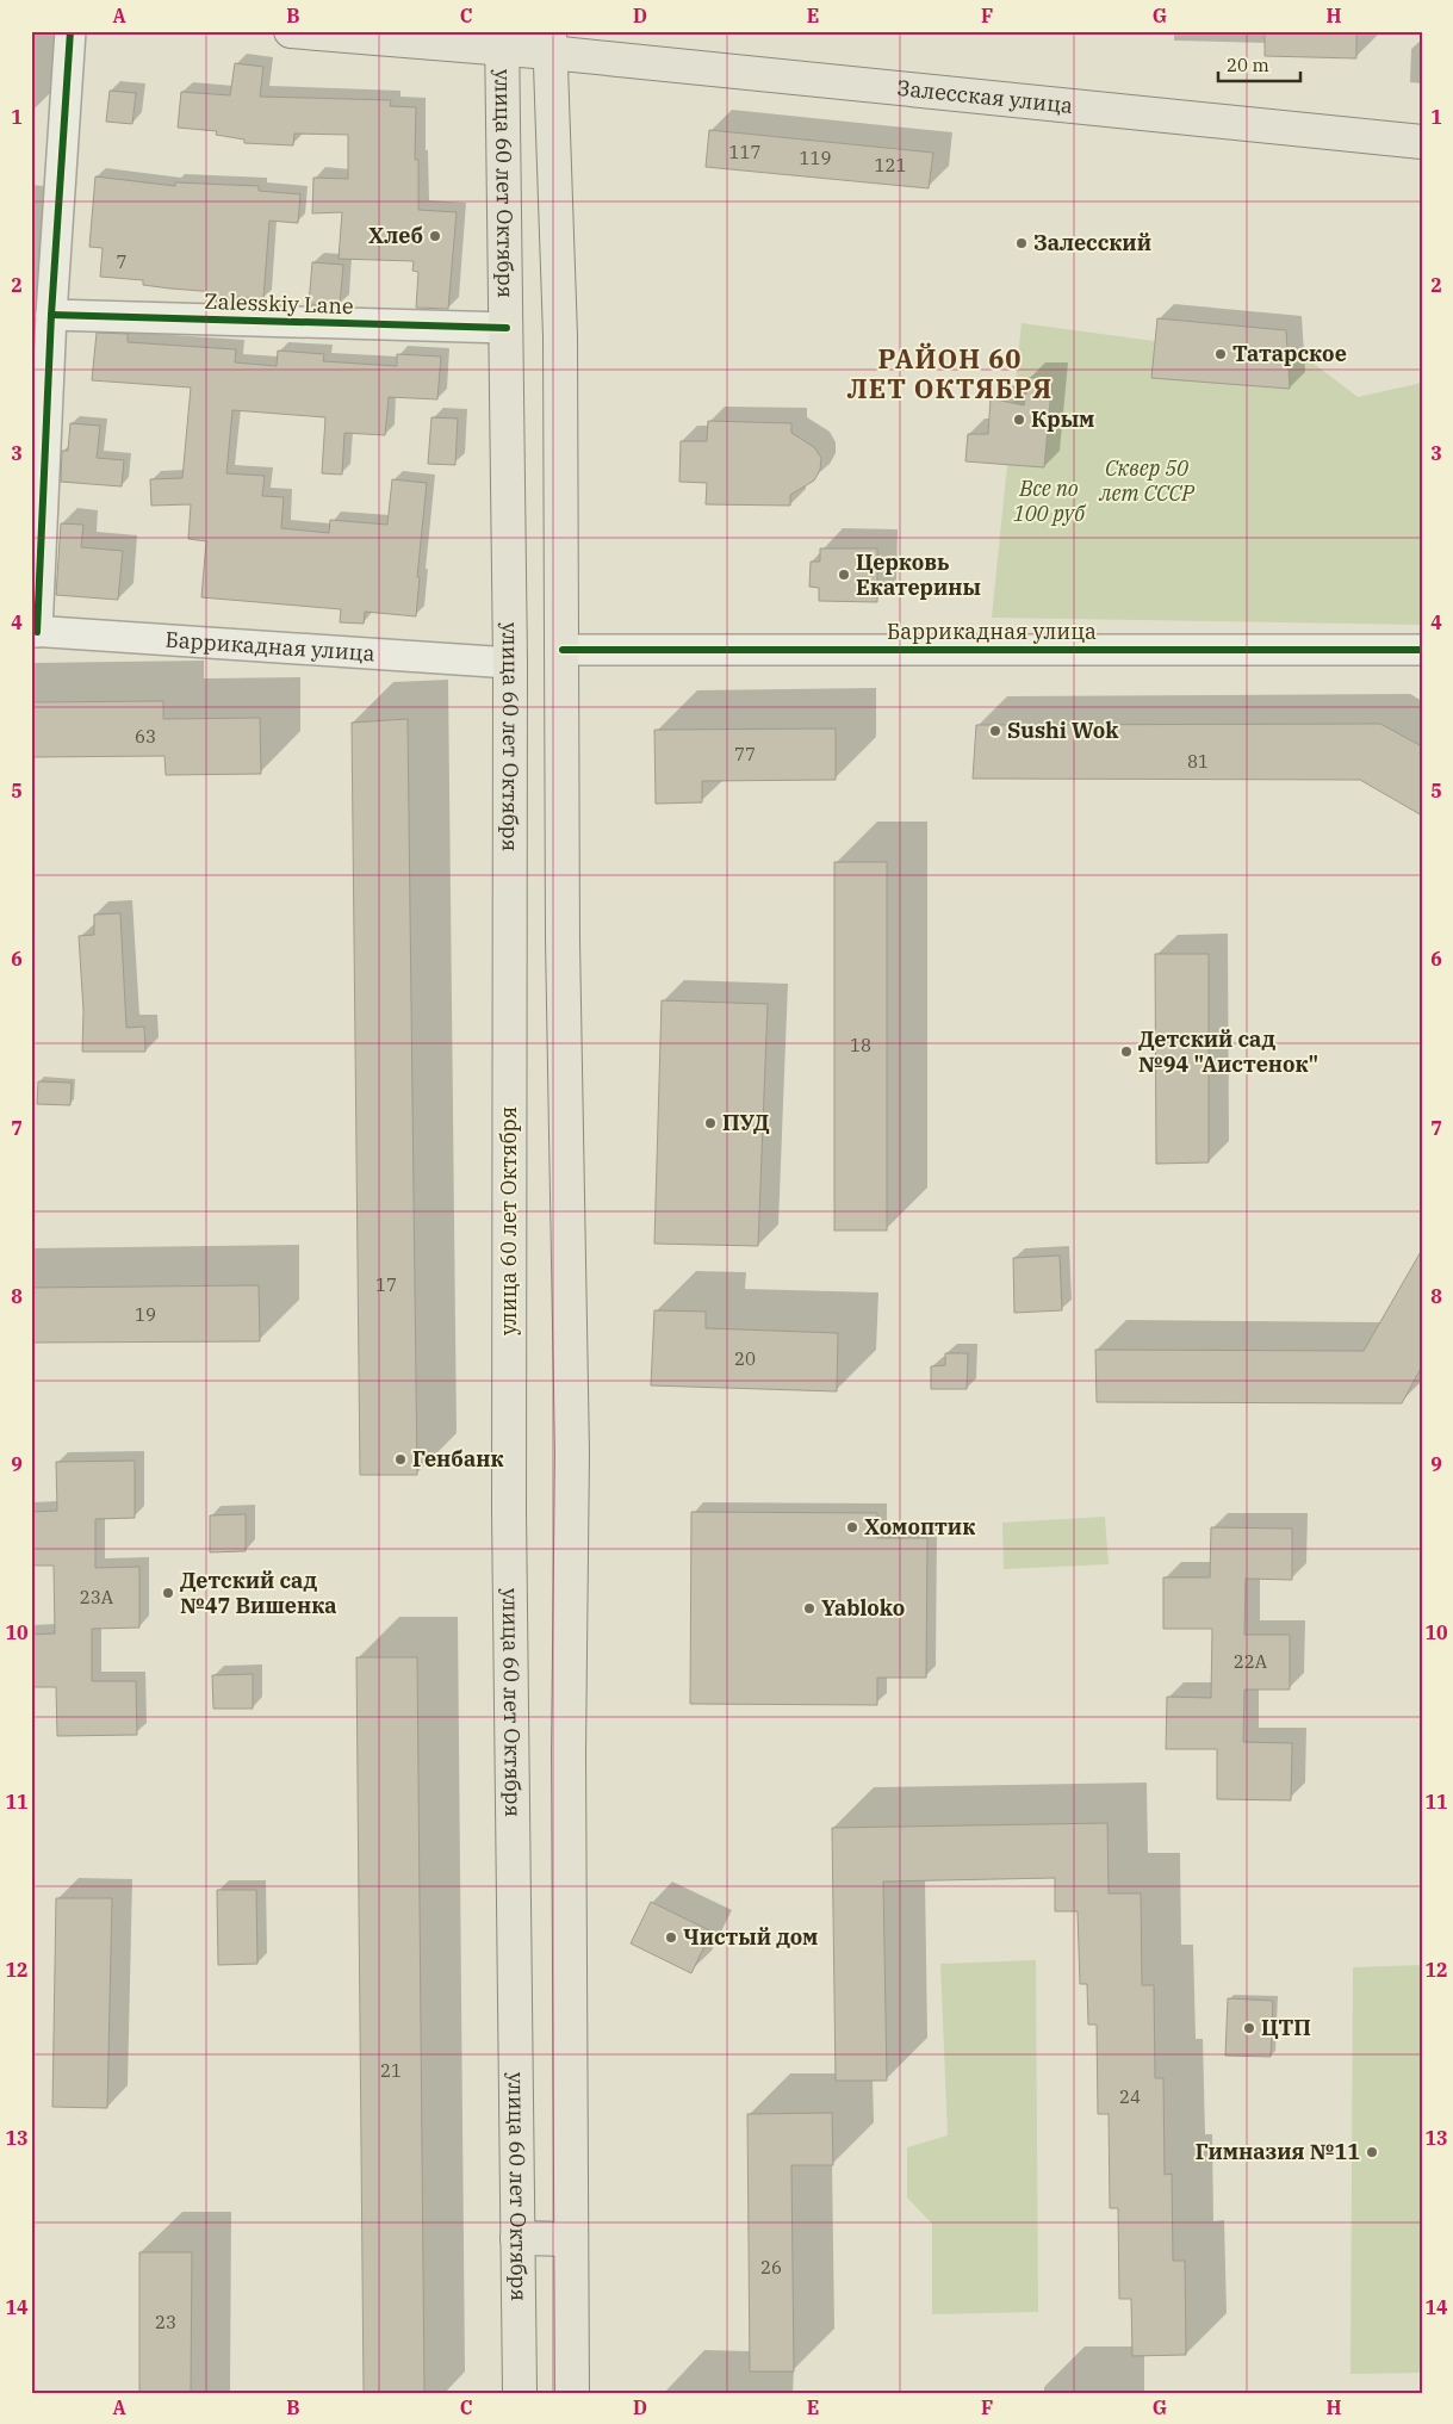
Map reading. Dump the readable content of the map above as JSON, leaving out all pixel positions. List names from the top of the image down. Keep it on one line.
{"streets":{"main road":["Залесская улица","улица 60 лет Октября"],"street":["Zalesskiy Lane","Баррикадная улица"]},"crossings":[["Залесская улица","улица 60 лет Октября"],["улица 60 лет Октября","Zalesskiy Lane"],["улица 60 лет Октября","Баррикадная улица"]],"districts":["РАЙОН 60 ЛЕТ ОКТЯБРЯ"],"parks":["Сквер 50 лет СССР","Все по 100 руб"],"places":["Хлеб","Залесский","Татарское","Крым","Церковь Екатерины","Sushi Wok","Детский сад №94 \"Аистенок\"","ПУД","Генбанк","Хомоптик","Детский сад №47 Вишенка","Yabloko","Чистый дом","ЦТП","Гимназия №11"],"house_numbers":["117","119","121","7","63","77","81","18","17","19","20","23А","22А","21","24","26","23"],"scale_bar":"20 m","grid":{"columns":["A","B","C","D","E","F","G","H"],"rows":["1","2","3","4","5","6","7","8","9","10","11","12","13","14"]}}
